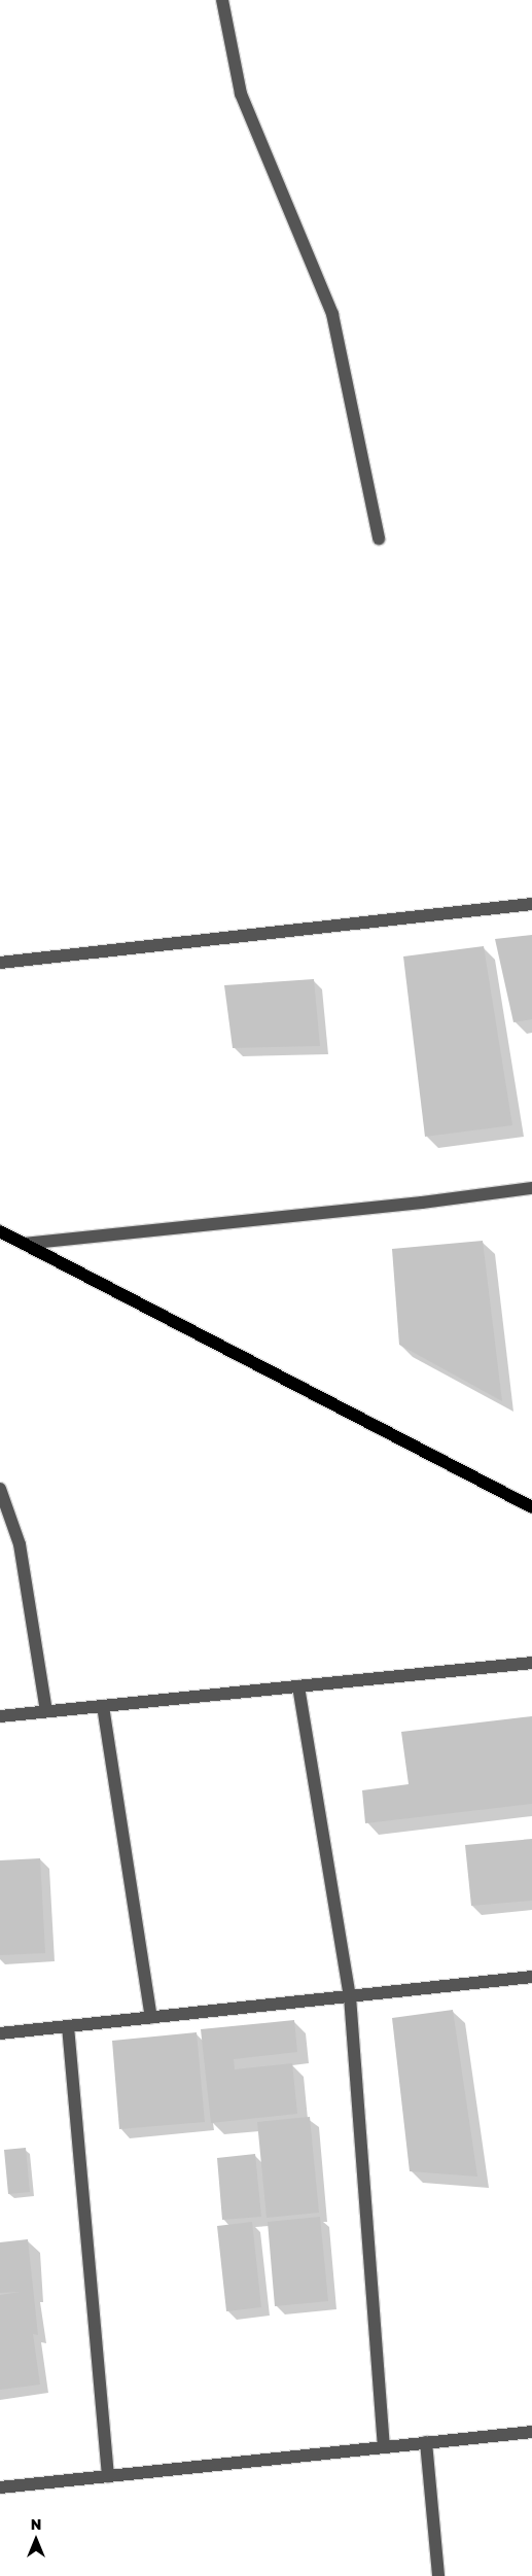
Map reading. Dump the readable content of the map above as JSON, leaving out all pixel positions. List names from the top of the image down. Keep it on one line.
{"north":"top"}
